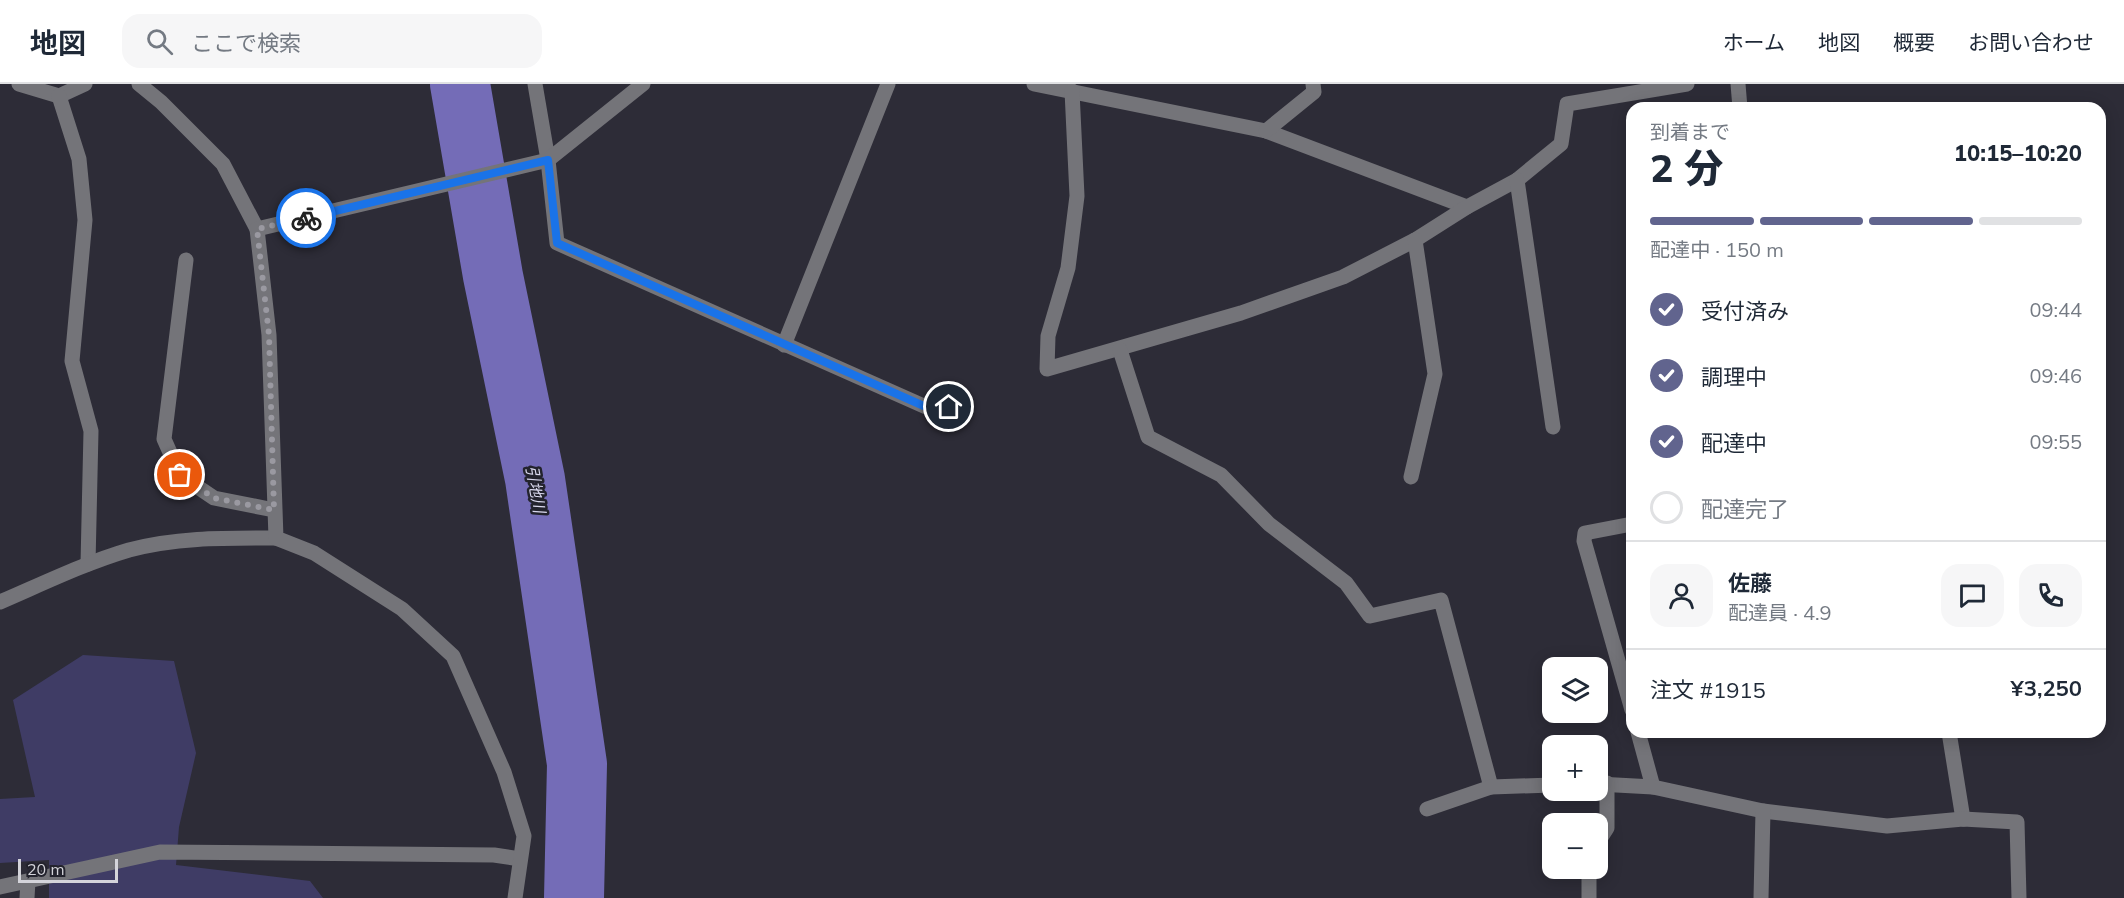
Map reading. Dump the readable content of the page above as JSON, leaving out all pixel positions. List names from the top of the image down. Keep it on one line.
{"water":["引地川"],"scale_bar":"20 m","page":{"header":"地図","search":"ここで検索","nav":["ホーム","地図","概要","お問い合わせ"],"heading":["2 分","到着まで","10:15–10:20"],"panel":["佐藤","配達員 · 4.9","注文 #1915","¥3,250"],"bar":"配達中 · 150 m","list":[["受付済み","09:44"],["調理中","09:46"],["配達中","09:55"],"配達完了"],"map_buttons":["+","−"],"scale":"20 m"}}
